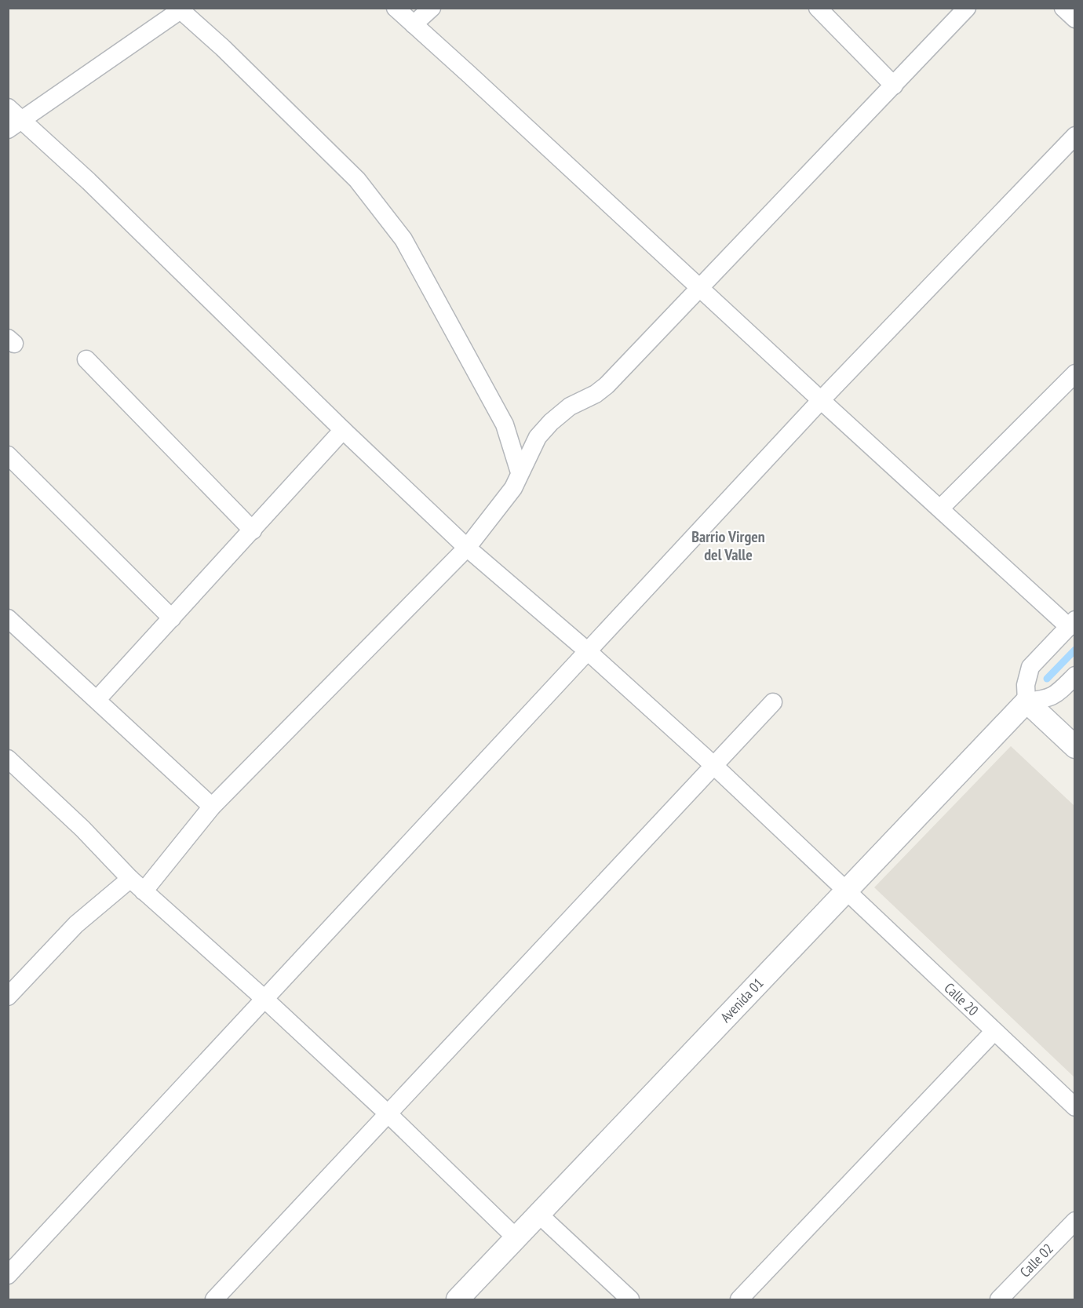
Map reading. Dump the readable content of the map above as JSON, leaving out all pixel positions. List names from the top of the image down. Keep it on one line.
{"streets":{"street":["Calle 20","Avenida 01","Calle 02"]},"crossings":[["Calle 20","Avenida 01"]],"districts":["Barrio Virgen del Valle"]}
